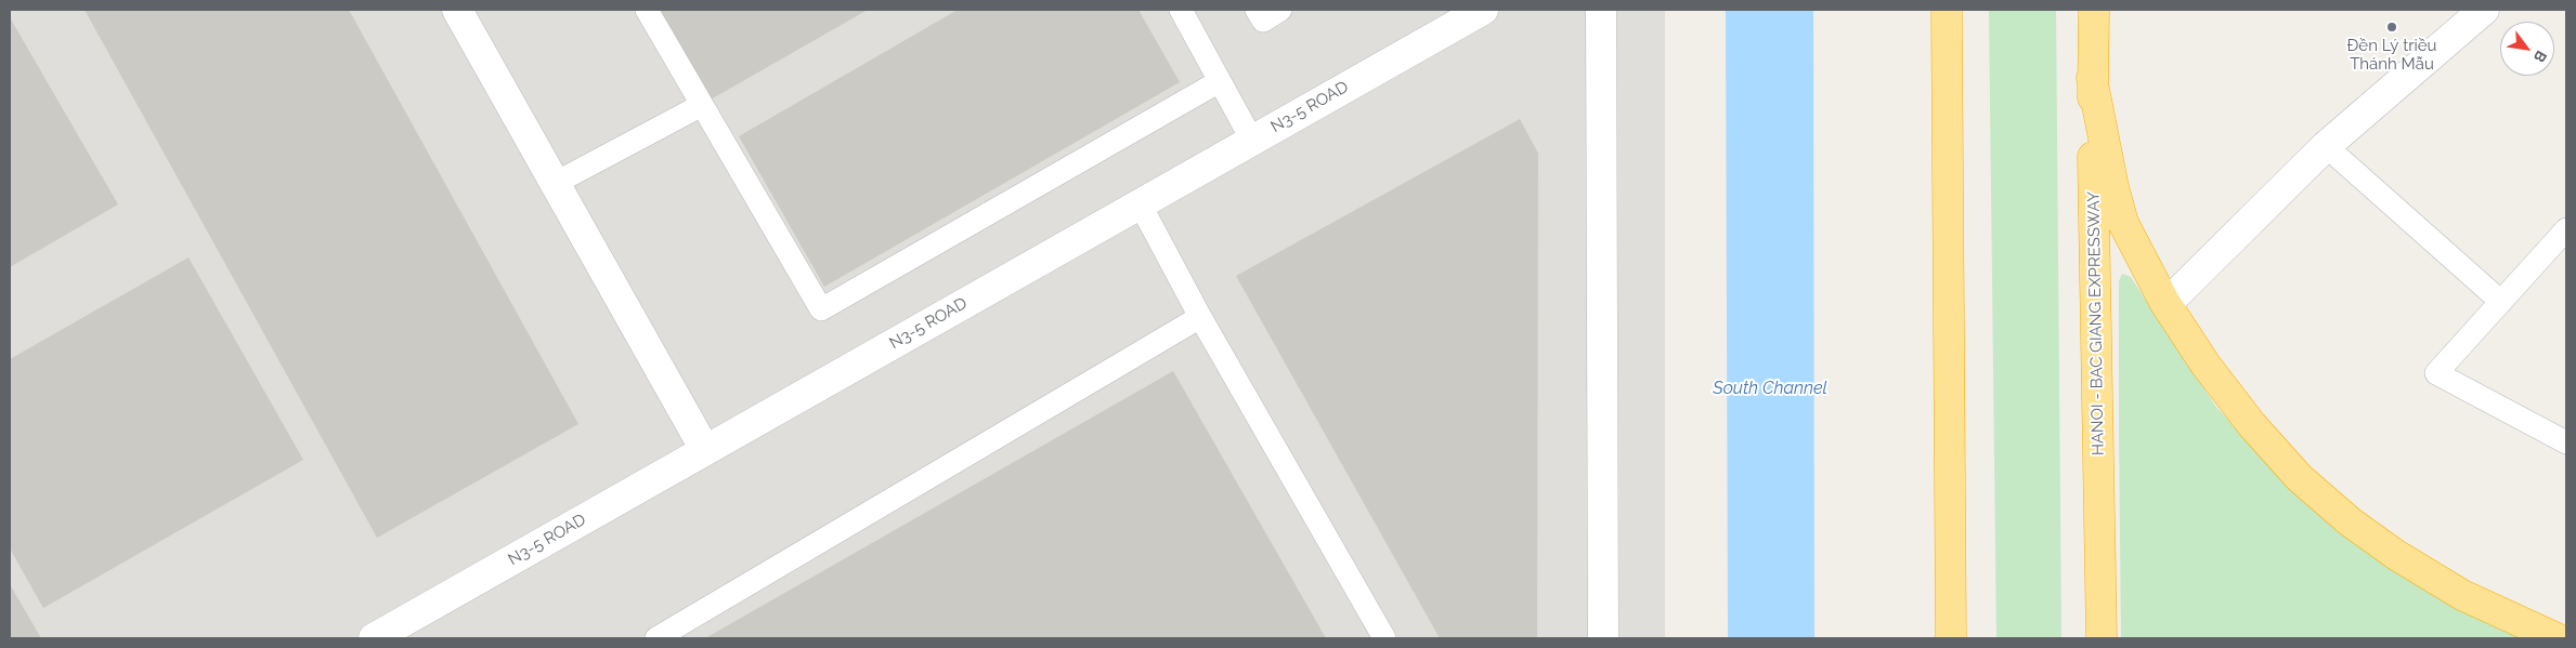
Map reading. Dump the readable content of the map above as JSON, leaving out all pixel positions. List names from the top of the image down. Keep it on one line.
{"streets":{"highway":["HANOI - BAC GIANG EXPRESSWAY"],"street":["N3-5 ROAD"]},"water":["South Channel"],"places":["Đền Lý triều Thánh Mẫu"],"north":"bottom right"}
